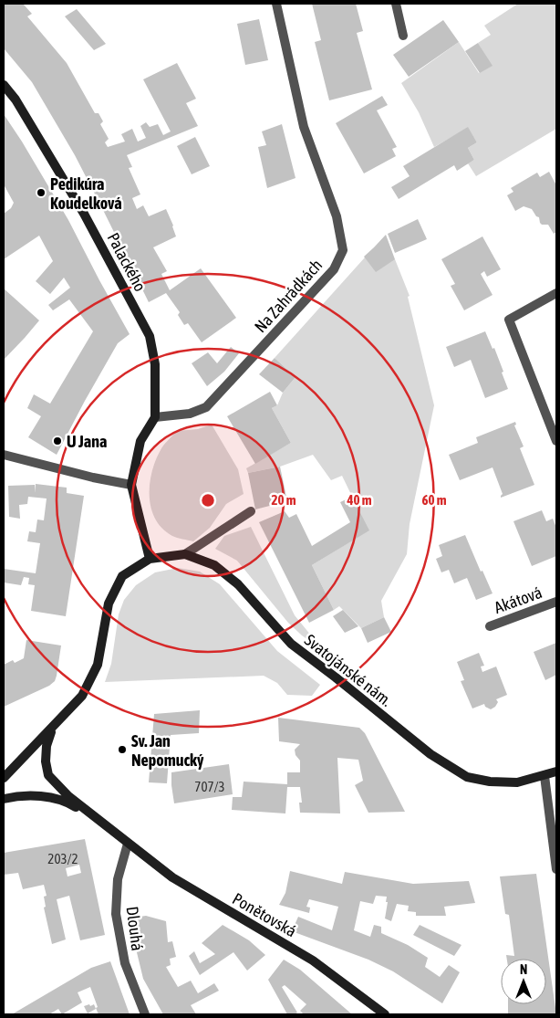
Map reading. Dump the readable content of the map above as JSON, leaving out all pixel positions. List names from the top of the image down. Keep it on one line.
{"streets":{"street":["Palackého","Na Zahrádkách","Akátová","Svatojánské nám.","Ponětovská","Dlouhá"]},"crossings":[["Palackého","Na Zahrádkách"],["Svatojánské nám.","Ponětovská"],["Svatojánské nám.","Dlouhá"],["Ponětovská","Dlouhá"]],"places":["Pedikúra Koudelková","U Jana","Sv. Jan Nepomucký"],"house_numbers":["707/3","203/2"],"north":"top","rings":["20 m","40 m","60 m"]}
